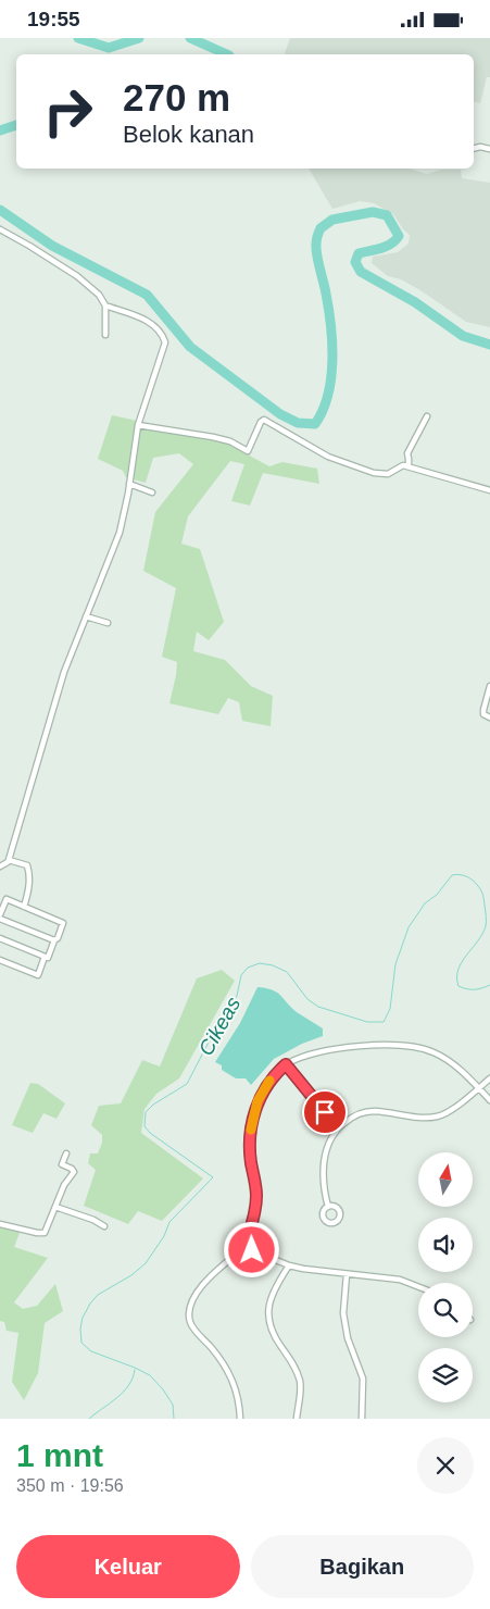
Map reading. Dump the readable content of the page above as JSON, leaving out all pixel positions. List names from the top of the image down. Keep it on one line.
{"water":["Cikeas"],"north":"top","page":{"status":"19:55","turn":["270 m","Belok kanan"],"heading":["1 mnt","350 m · 19:56"],"buttons":["Keluar","Bagikan"]}}
